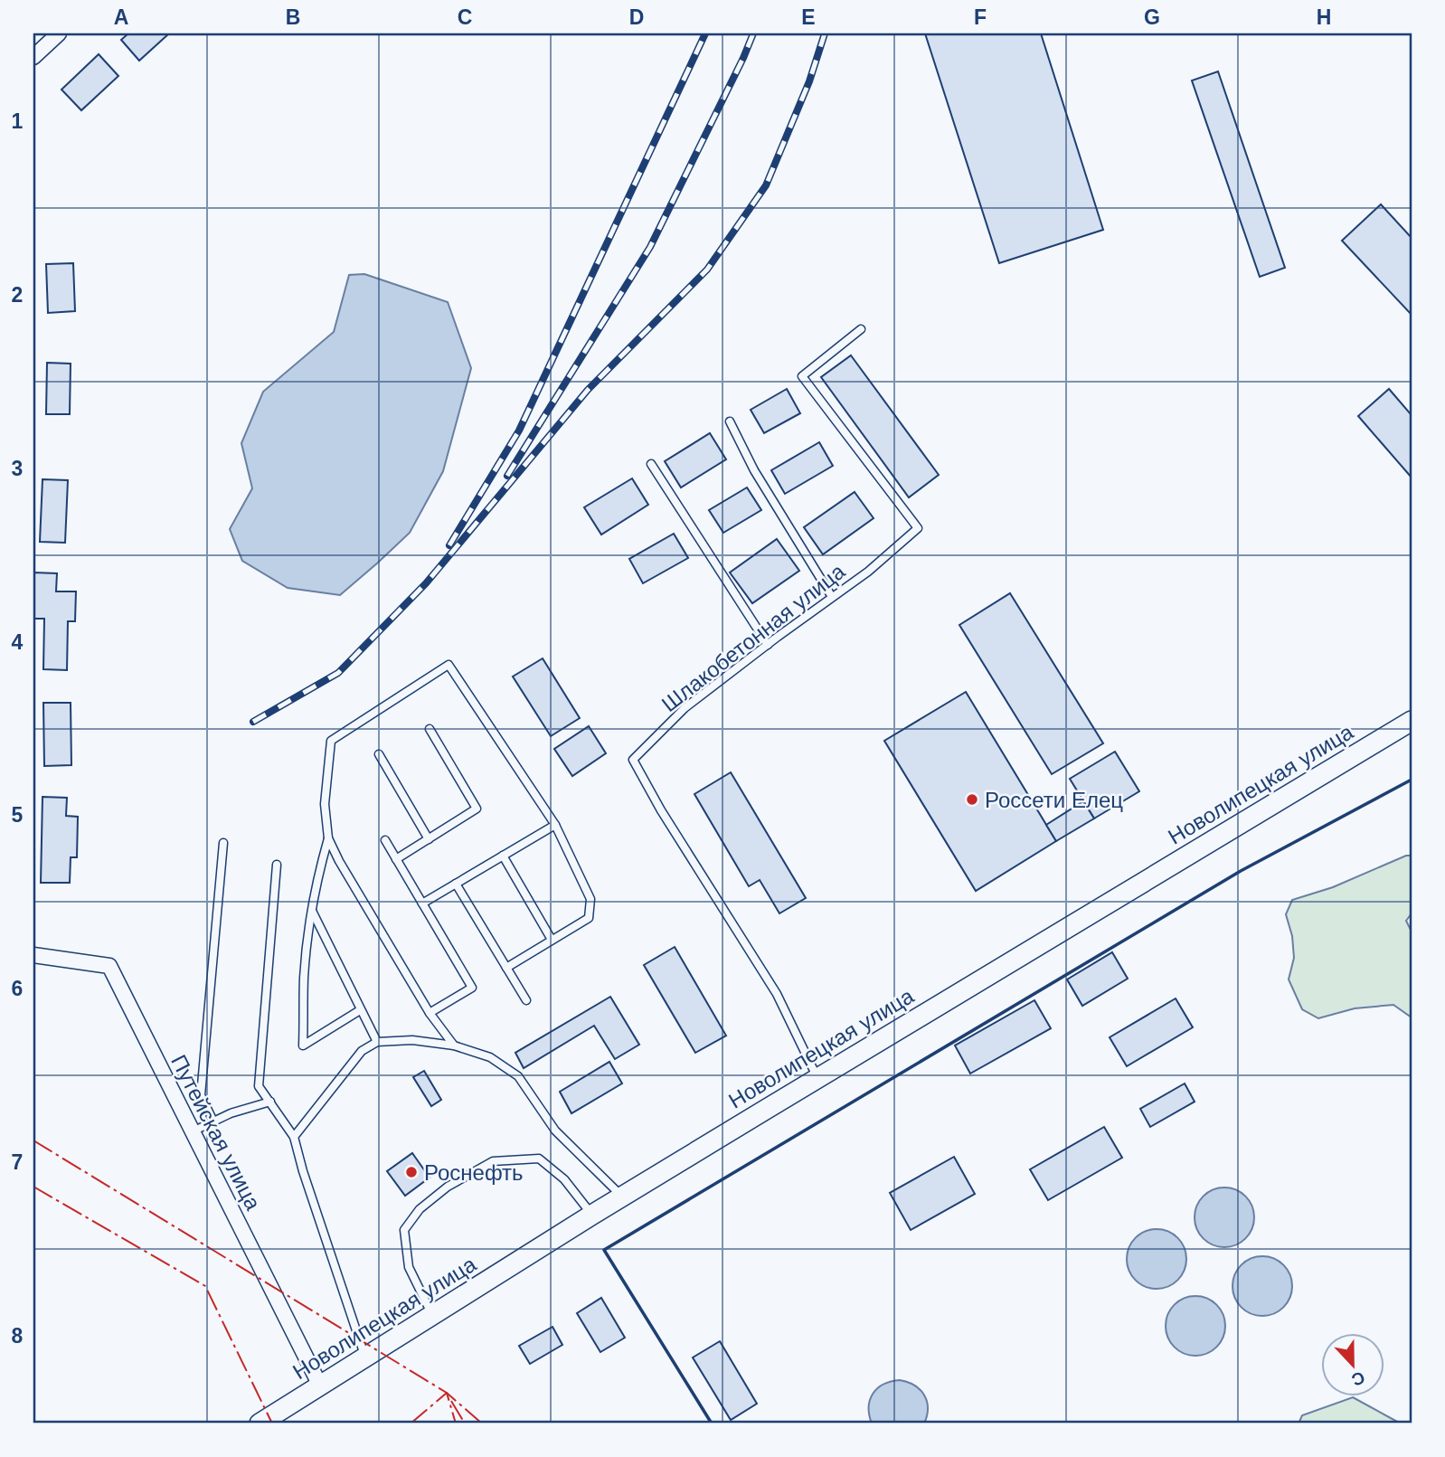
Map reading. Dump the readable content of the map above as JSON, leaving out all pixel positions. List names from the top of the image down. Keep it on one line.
{"streets":{"street":["Новолипецкая улица","Путейская улица"],"lane":["Шлакобетонная улица"]},"crossings":[["Шлакобетонная улица","Новолипецкая улица"],["Новолипецкая улица","Путейская улица"]],"places":["Россети Елец","Роснефть"],"north":"bottom","grid":{"columns":["A","B","C","D","E","F","G","H"],"rows":["1","2","3","4","5","6","7","8"]}}
